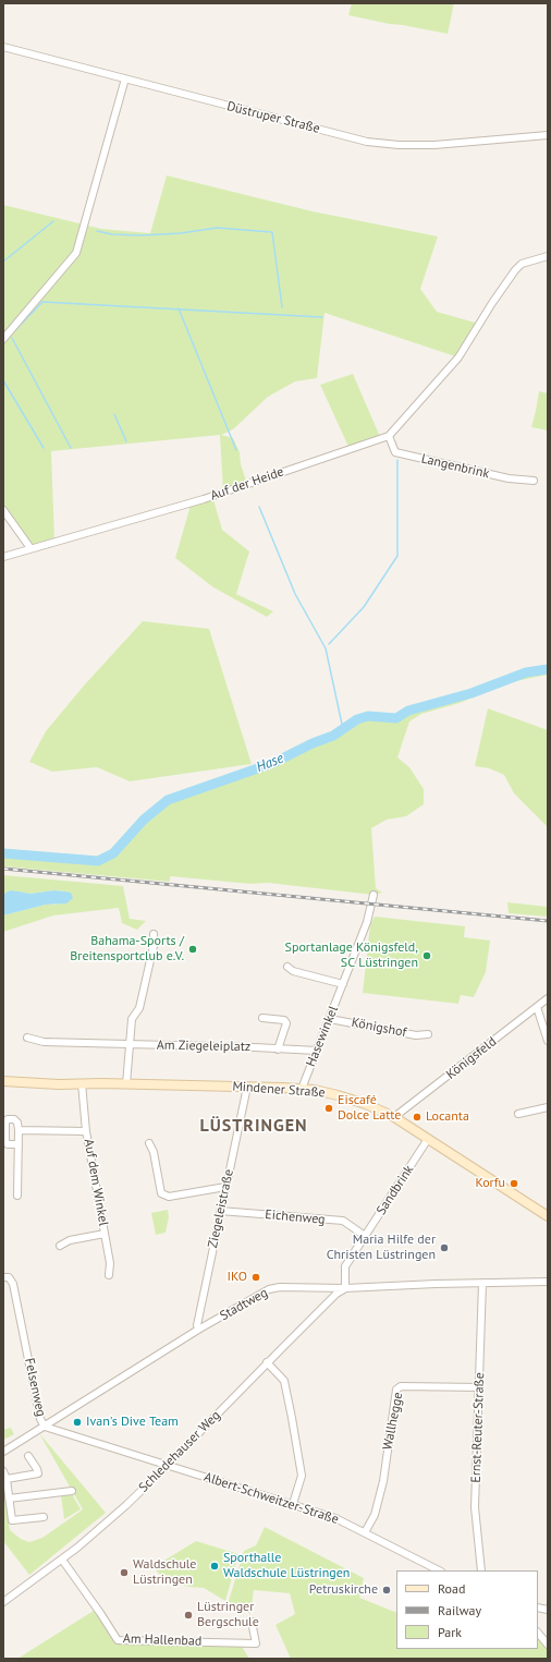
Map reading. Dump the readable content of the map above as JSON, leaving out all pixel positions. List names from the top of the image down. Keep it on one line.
{"streets":{"main road":["Mindener Straße"],"street":["Düstruper Straße","Langenbrink","Auf der Heide","Königshof","Hasewinkel","Am Ziegeleiplatz","Königsfeld","Auf dem Winkel","Sandbrink","Ziegeleistraße","Eichenweg","Stadtweg","Felsenweg","Wallhegge","Ernst-Reuter-Straße","Schledehauser Weg","Albert-Schweitzer-Straße","Am Hallenbad"]},"crossings":[["Langenbrink","Auf der Heide"],["Königshof","Hasewinkel"],["Hasewinkel","Am Ziegeleiplatz"],["Hasewinkel","Mindener Straße"],["Königsfeld","Mindener Straße"],["Mindener Straße","Auf dem Winkel"],["Mindener Straße","Sandbrink"],["Mindener Straße","Ziegeleistraße"],["Sandbrink","Eichenweg"],["Sandbrink","Stadtweg"],["Sandbrink","Schledehauser Weg"],["Ziegeleistraße","Eichenweg"],["Ziegeleistraße","Stadtweg"],["Stadtweg","Felsenweg"],["Stadtweg","Ernst-Reuter-Straße"],["Stadtweg","Schledehauser Weg"],["Felsenweg","Schledehauser Weg"],["Felsenweg","Albert-Schweitzer-Straße"],["Wallhegge","Ernst-Reuter-Straße"],["Wallhegge","Albert-Schweitzer-Straße"],["Schledehauser Weg","Albert-Schweitzer-Straße"],["Schledehauser Weg","Am Hallenbad"]],"districts":["LÜSTRINGEN"],"water":["Hase"],"places":["Bahama-Sports / Breitensportclub e.V.","Sportanlage Königsfeld, SC Lüstringen","Eiscafé Dolce Latte","Locanta","Korfu","Maria Hilfe der Christen Lüstringen","IKO","Ivan's Dive Team","Sporthalle Waldschule Lüstringen","Waldschule Lüstringen","Petruskirche","Lüstringer Bergschule"],"legend":["Road","Railway","Park"]}
